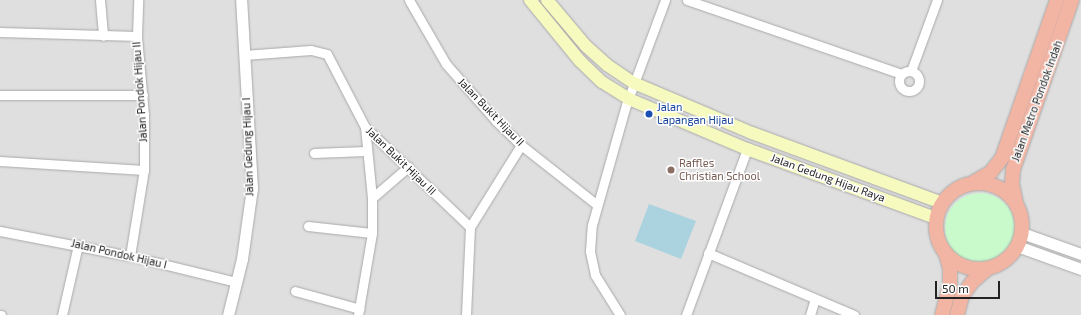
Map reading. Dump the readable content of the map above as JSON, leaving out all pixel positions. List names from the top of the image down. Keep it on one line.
{"streets":{"highway":["Jalan Metro Pondok Indah"],"main road":["Jalan Gedung Hijau Raya"],"street":["Jalan Pondok Hijau II","Jalan Bukit Hijau II","Jalan Gedung Hijau I","Jalan Bukit Hijau III","Jalan Pondok Hijau I"]},"crossings":[["Jalan Pondok Hijau II","Jalan Pondok Hijau I"],["Jalan Metro Pondok Indah","Jalan Gedung Hijau Raya"],["Jalan Gedung Hijau I","Jalan Bukit Hijau III"],["Jalan Gedung Hijau I","Jalan Pondok Hijau I"]],"places":["Jalan Lapangan Hijau","Raffles Christian School"],"scale_bar":"50 m"}
